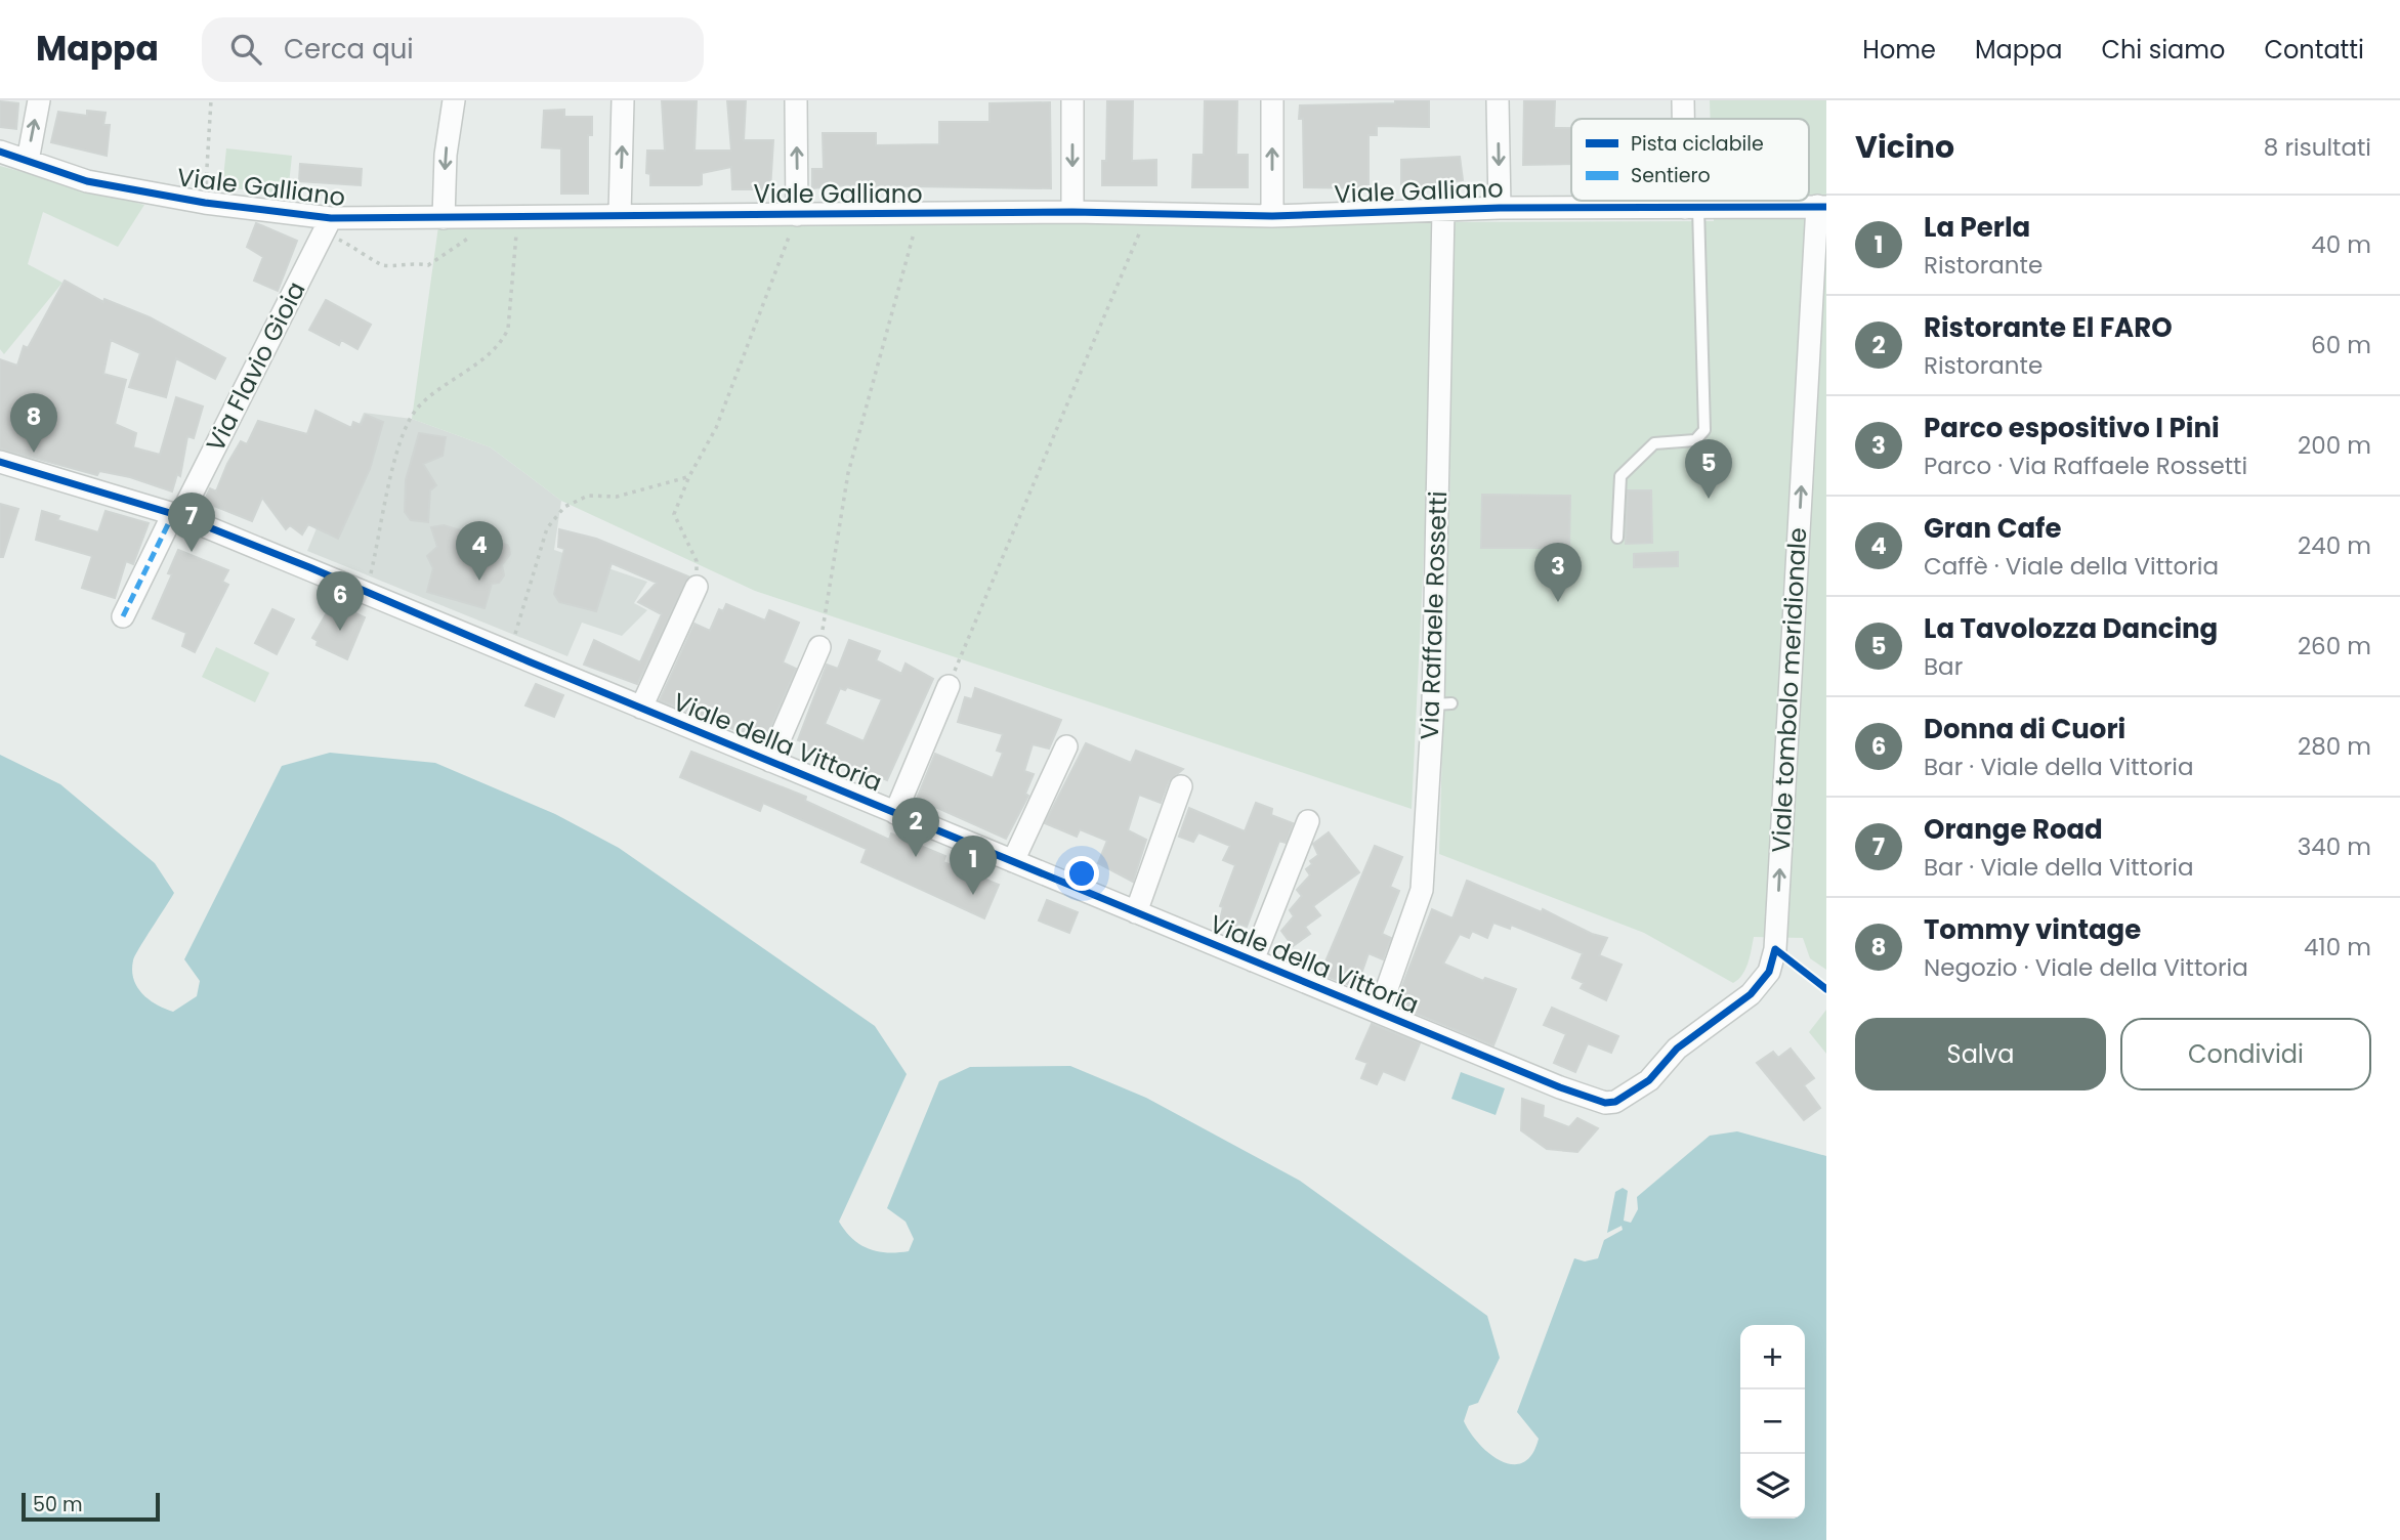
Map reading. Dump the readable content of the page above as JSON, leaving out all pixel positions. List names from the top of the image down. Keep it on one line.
{"streets":{"street":["Viale Galliano","Via Flavio Gioia","Via Raffaele Rossetti","Viale tombolo meridionale","Viale della Vittoria"]},"crossings":[["Viale Galliano","Via Flavio Gioia"],["Viale Galliano","Via Raffaele Rossetti"],["Viale Galliano","Viale tombolo meridionale"],["Via Flavio Gioia","Viale della Vittoria"],["Via Raffaele Rossetti","Viale della Vittoria"],["Viale tombolo meridionale","Viale della Vittoria"]],"one_way":["Viale tombolo meridionale"],"legend":["Pista ciclabile","Sentiero"],"scale_bar":"50 m","page":{"header":"Mappa","search":"Cerca qui","nav":["Home","Mappa","Chi siamo","Contatti"],"heading":["Vicino","8 risultati"],"list":[{"mark":"1","name":"La Perla","note":"Ristorante","value":"40 m"},{"mark":"2","name":"Ristorante El FARO","note":"Ristorante","value":"60 m"},{"mark":"3","name":"Parco espositivo I Pini","note":"Parco · Via Raffaele Rossetti","value":"200 m"},{"mark":"4","name":"Gran Cafe","note":"Caffè · Viale della Vittoria","value":"240 m"},{"mark":"5","name":"La Tavolozza Dancing","note":"Bar","value":"260 m"},{"mark":"6","name":"Donna di Cuori","note":"Bar · Viale della Vittoria","value":"280 m"},{"mark":"7","name":"Orange Road","note":"Bar · Viale della Vittoria","value":"340 m"},{"mark":"8","name":"Tommy vintage","note":"Negozio · Viale della Vittoria","value":"410 m"}],"pins":["8","5","7","4","3","6","2","1"],"buttons":["Salva","Condividi"],"map_buttons":["+","−"],"scale":"50 m"}}
